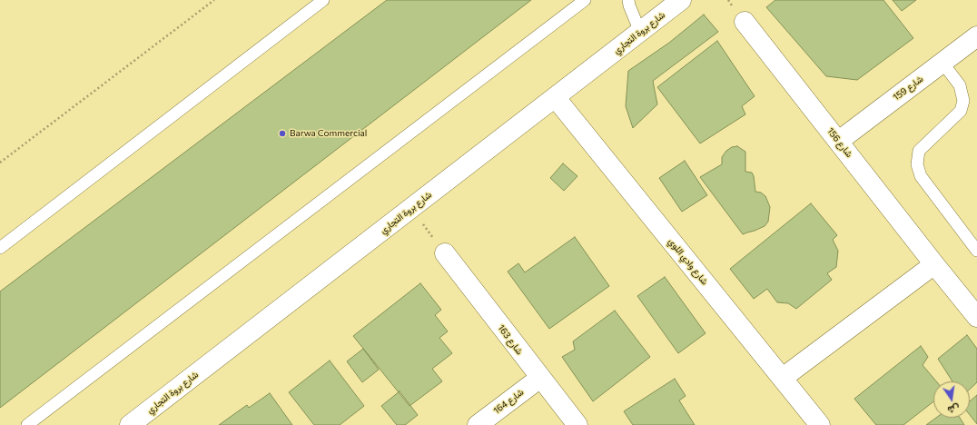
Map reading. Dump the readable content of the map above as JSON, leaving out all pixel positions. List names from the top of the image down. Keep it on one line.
{"streets":{"street":["شارع بروة التجاري","شارع 159","شارع 156","شارع وادي اللوي","شارع 163","شارع 164"]},"crossings":[["شارع بروة التجاري","شارع وادي اللوي"],["شارع 159","شارع 156"],["شارع 163","شارع 164"]],"places":["Barwa Commercial"],"north":"bottom"}
